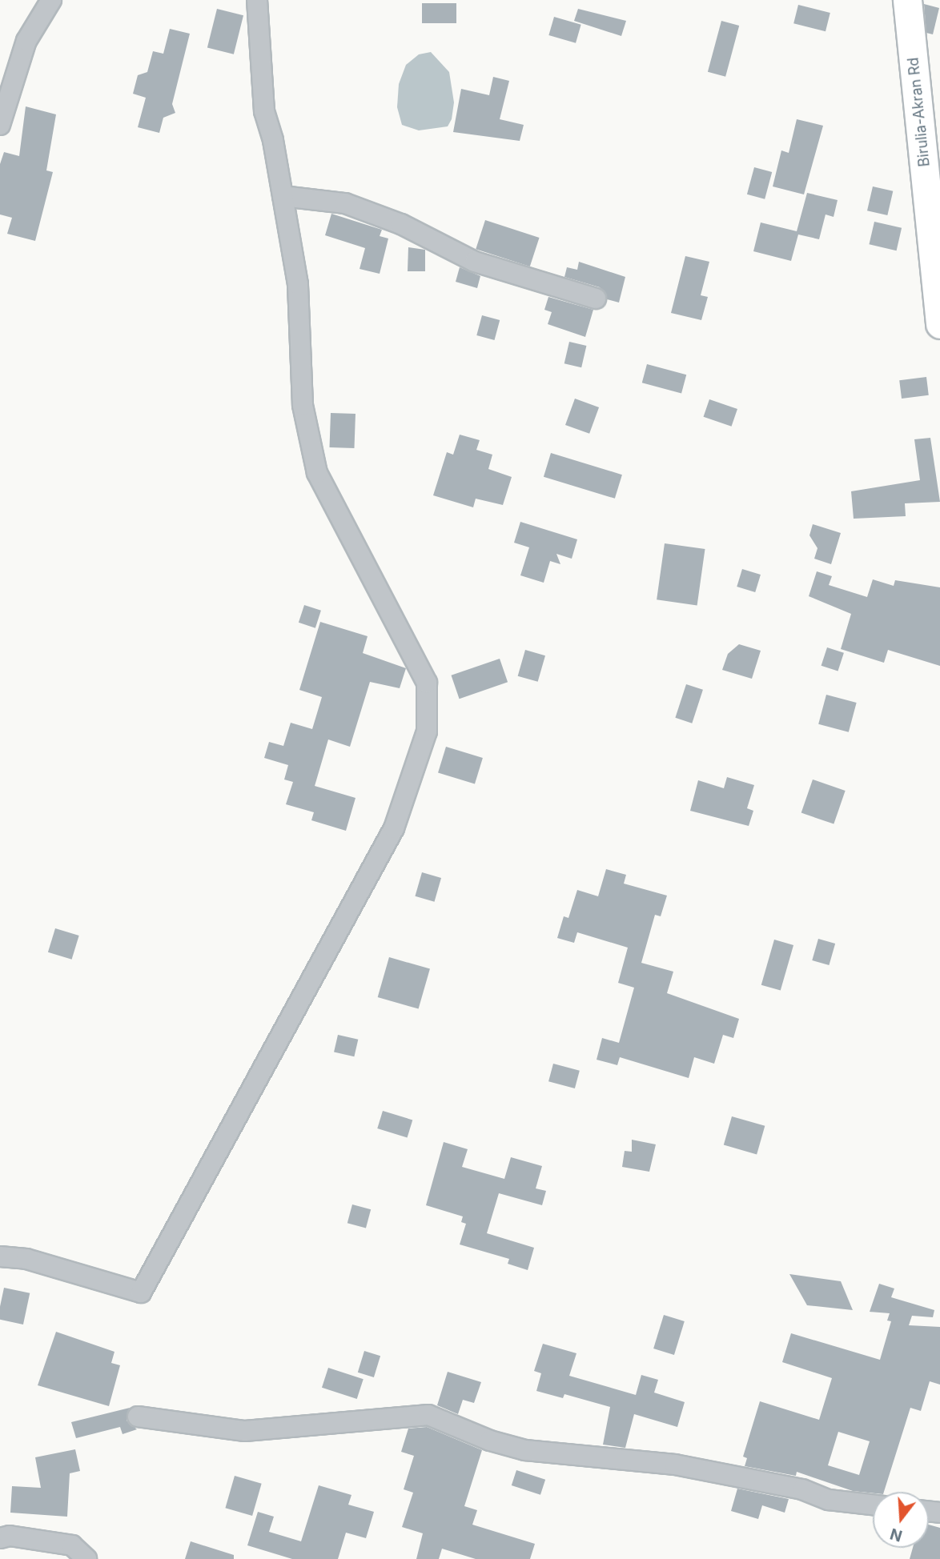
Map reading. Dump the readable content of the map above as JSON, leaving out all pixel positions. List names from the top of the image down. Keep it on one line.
{"streets":{"street":["Birulia-Akran Rd"]},"north":"bottom"}
